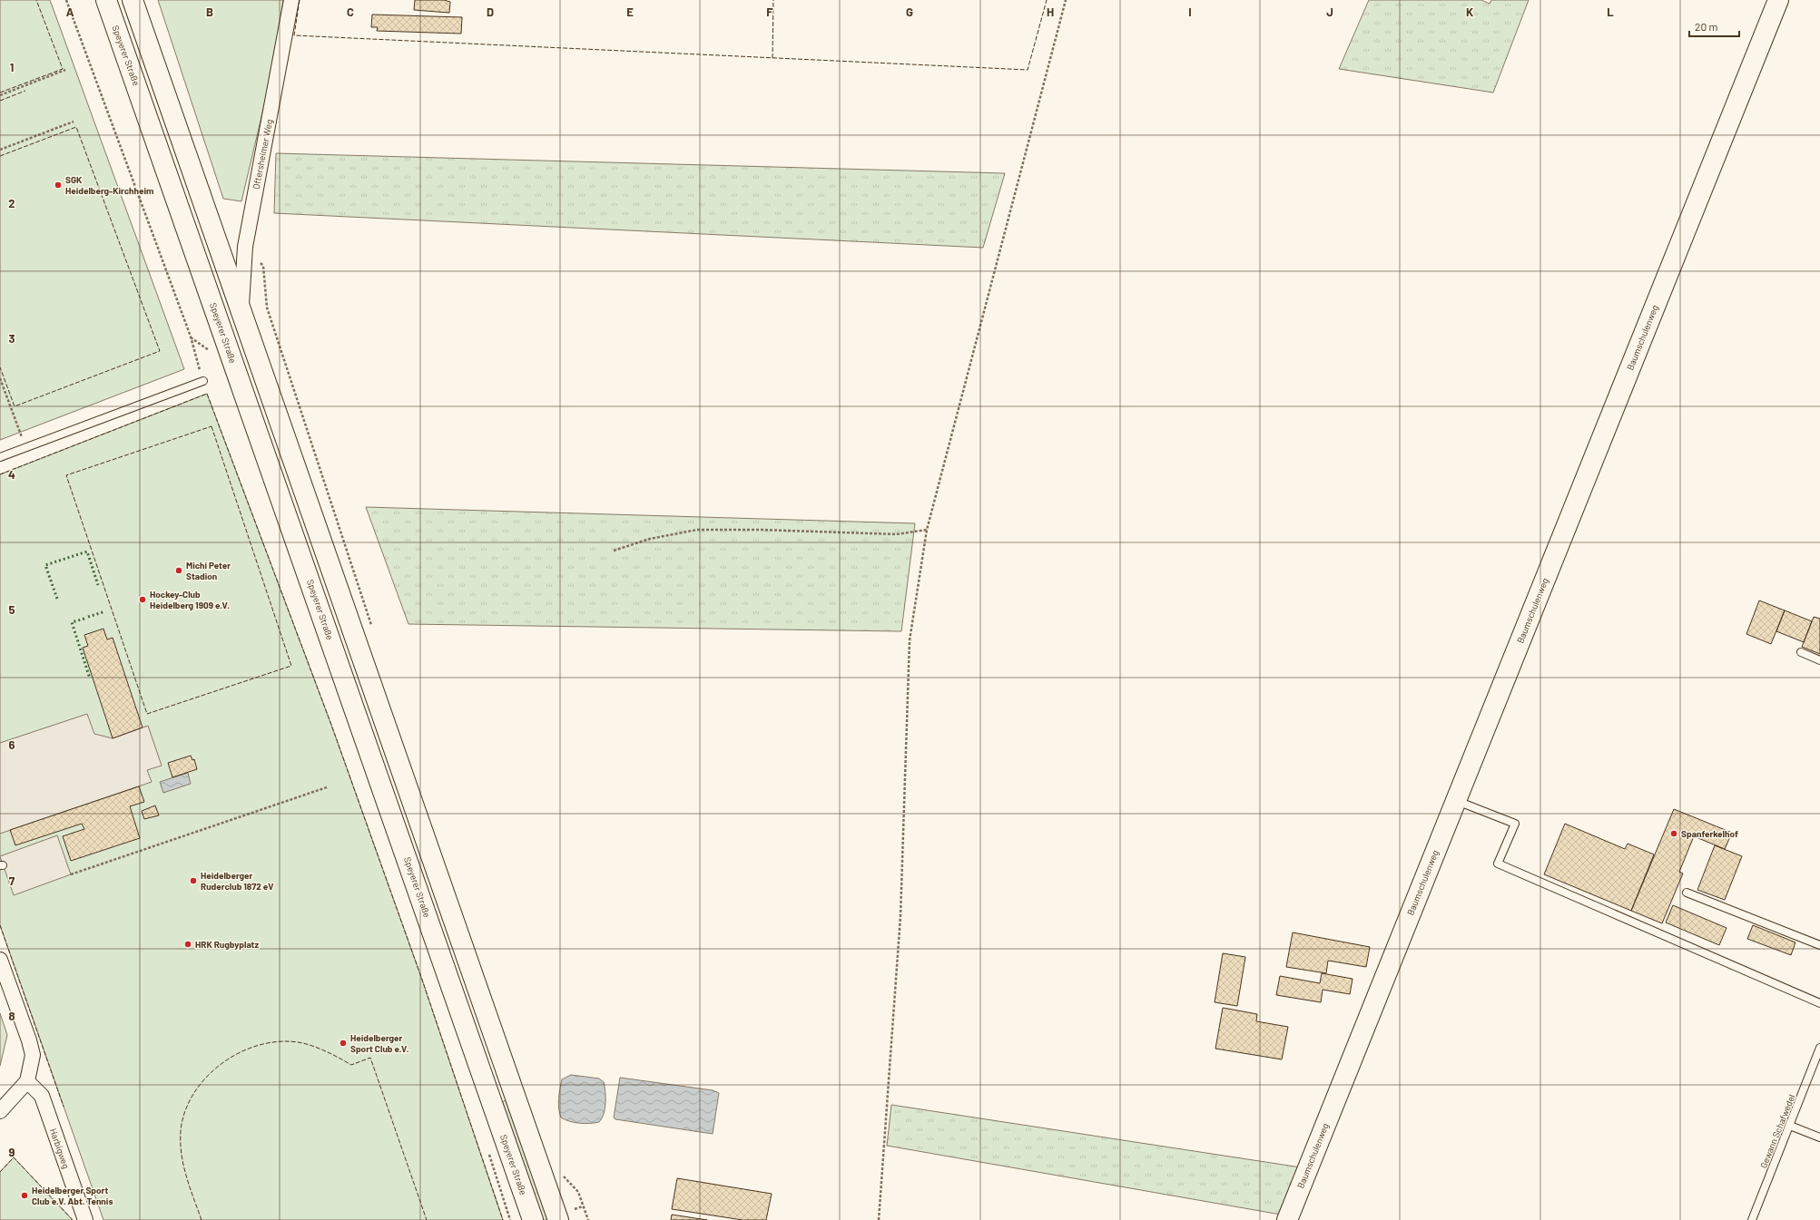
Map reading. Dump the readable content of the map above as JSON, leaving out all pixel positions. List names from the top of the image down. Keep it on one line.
{"streets":{"main road":["Speyerer Straße","Baumschulenweg"],"street":["Oftersheimer Weg","Harbigweg"],"lane":["Gewann Schafwedel"]},"places":["SGK Heidelberg-Kirchheim","Michi Peter Stadion","Hockey-Club Heidelberg 1909 e.V.","Spanferkelhof","Heidelberger Ruderclub 1872 eV","HRK Rugbyplatz","Heidelberger Sport Club e.V.","Heidelberger Sport Club e.V. Abt. Tennis"],"scale_bar":"20 m","grid":{"columns":["A","B","C","D","E","F","G","H","I","J","K","L"],"rows":["1","2","3","4","5","6","7","8","9"]}}
